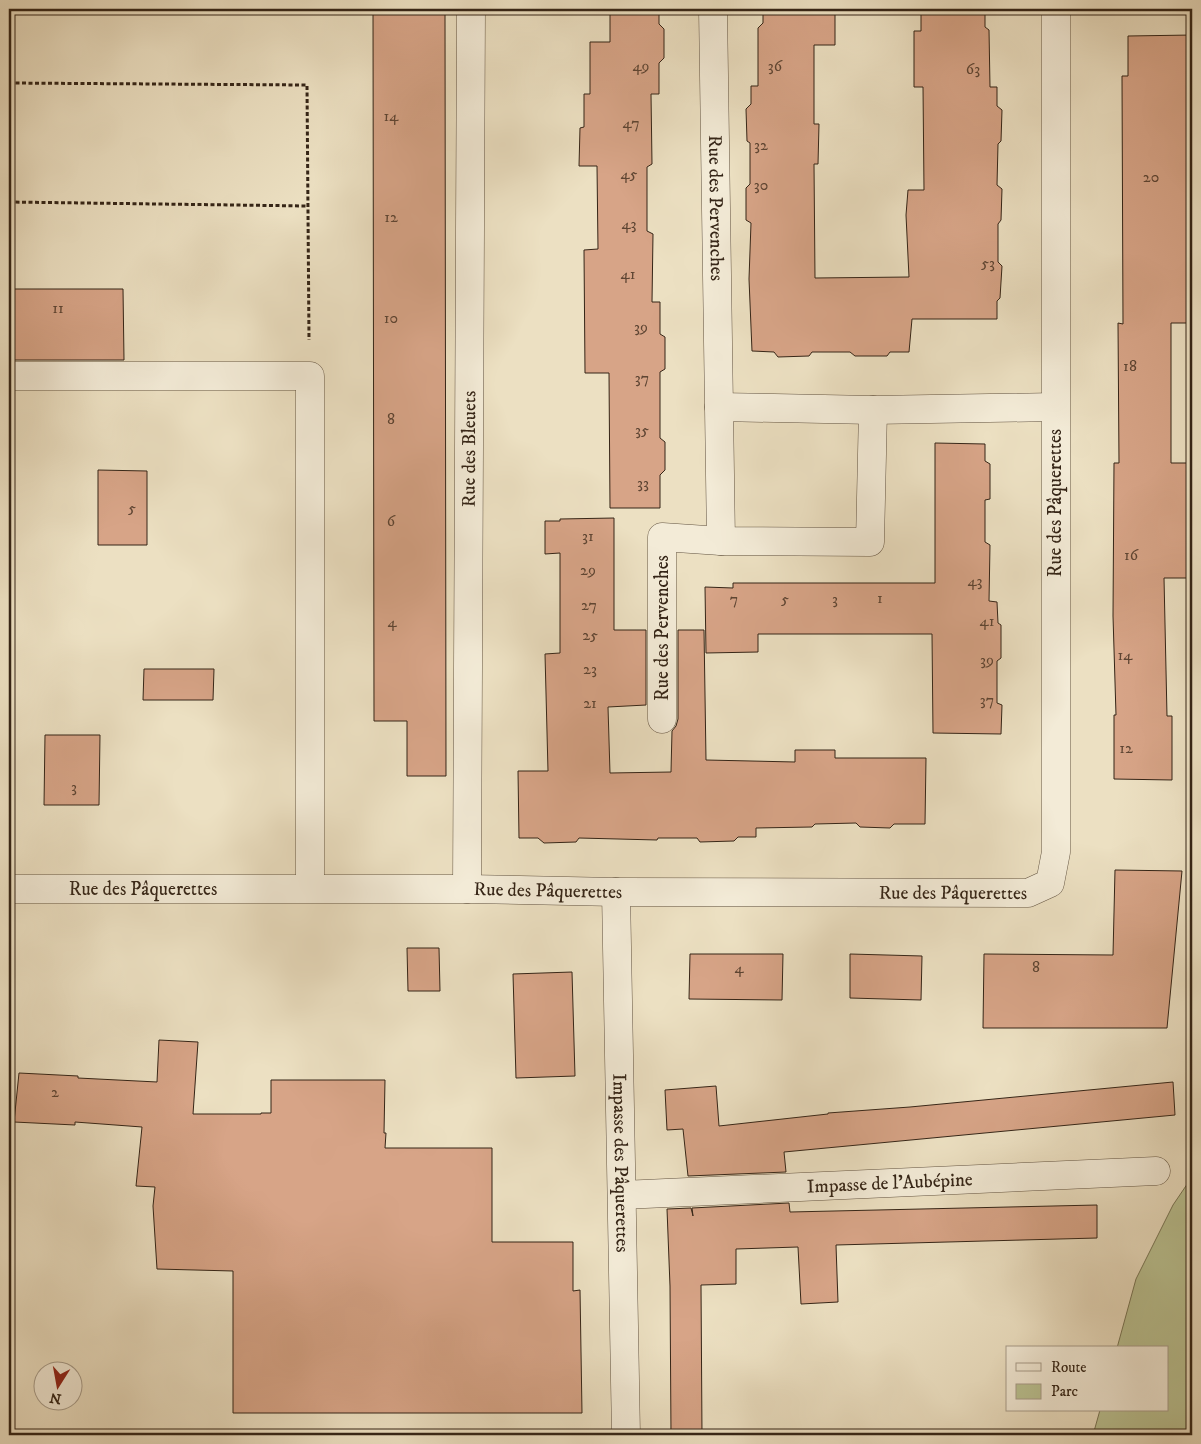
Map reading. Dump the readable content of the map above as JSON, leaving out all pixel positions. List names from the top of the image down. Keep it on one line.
{"streets":{"street":["Rue des Pervenches","Rue des Bleuets","Rue des Pâquerettes","Impasse des Pâquerettes","Impasse de l'Aubépine"]},"crossings":[["Rue des Bleuets","Rue des Pâquerettes"],["Rue des Pâquerettes","Impasse des Pâquerettes"],["Impasse des Pâquerettes","Impasse de l'Aubépine"]],"house_numbers":["49","36","63","14","47","32","45","20","30","12","43","53","41","11","10","39","18","37","8","35","33","5","6","31","16","29","43","1","7","5","3","27","41","4","25","14","39","23","37","21","12","3","8","4","2"],"legend":["Route","Parc"],"north":"bottom"}
